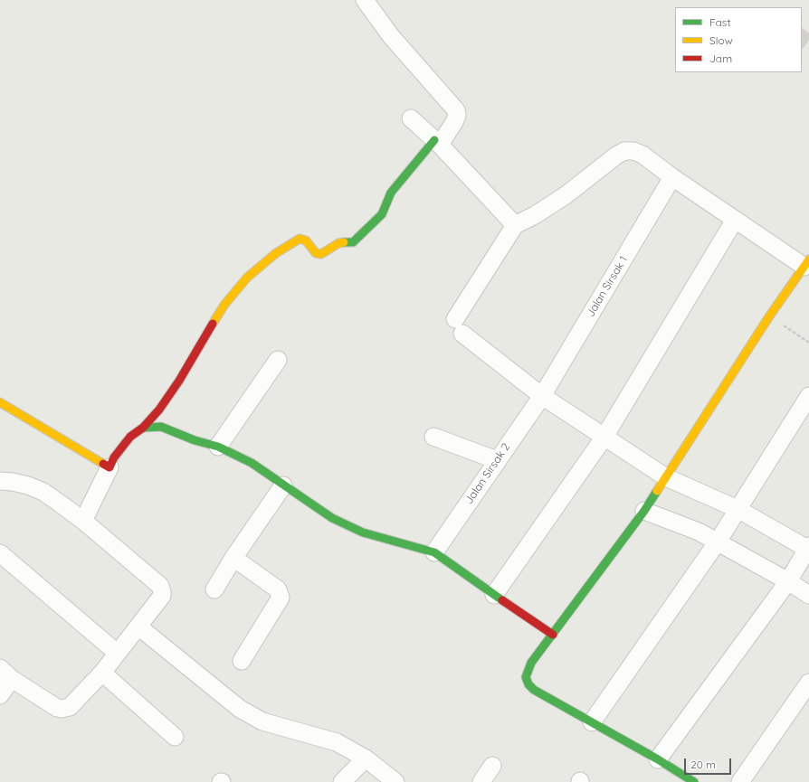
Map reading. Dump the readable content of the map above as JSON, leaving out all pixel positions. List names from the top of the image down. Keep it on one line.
{"streets":{"street":["Jalan Sirsak 1","Jalan Sirsak 2"]},"crossings":[["Jalan Sirsak 1","Jalan Sirsak 2"]],"legend":["Fast","Slow","Jam"],"scale_bar":"20 m"}
